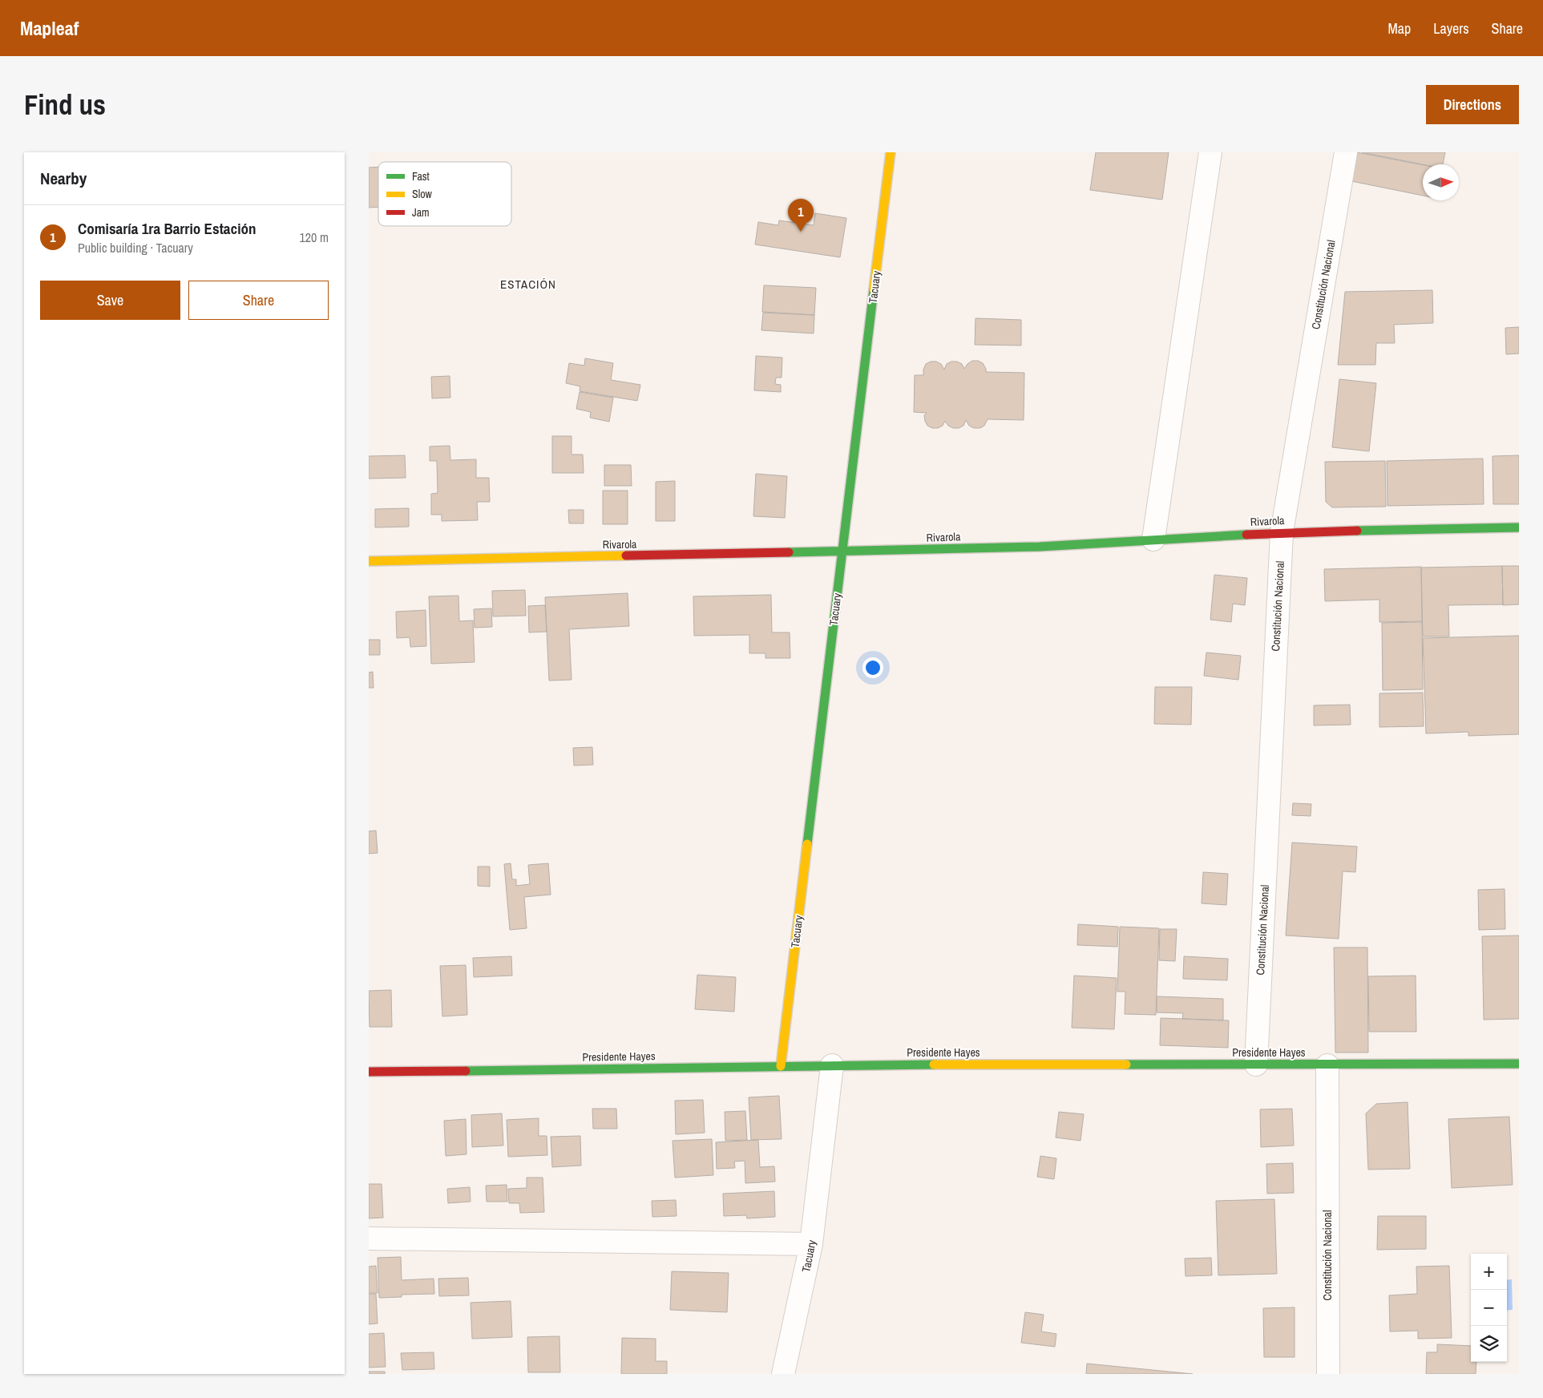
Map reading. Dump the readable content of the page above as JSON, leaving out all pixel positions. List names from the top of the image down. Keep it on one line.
{"streets":{"street":["Constitución Nacional","Tacuary","Rivarola","Presidente Hayes"]},"crossings":[["Constitución Nacional","Rivarola"],["Constitución Nacional","Presidente Hayes"],["Tacuary","Rivarola"],["Tacuary","Presidente Hayes"]],"districts":["ESTACIÓN"],"legend":["Fast","Slow","Jam"],"north":"right","page":{"header":"Mapleaf","nav":["Map","Layers","Share"],"buttons":["Directions",["Save","Share"]],"title":"Find us","heading":"Nearby","pins":"1","list":[{"mark":"1","name":"Comisaría 1ra Barrio Estación","note":"Public building · Tacuary","value":"120 m"}],"map_buttons":["+","−"]}}
